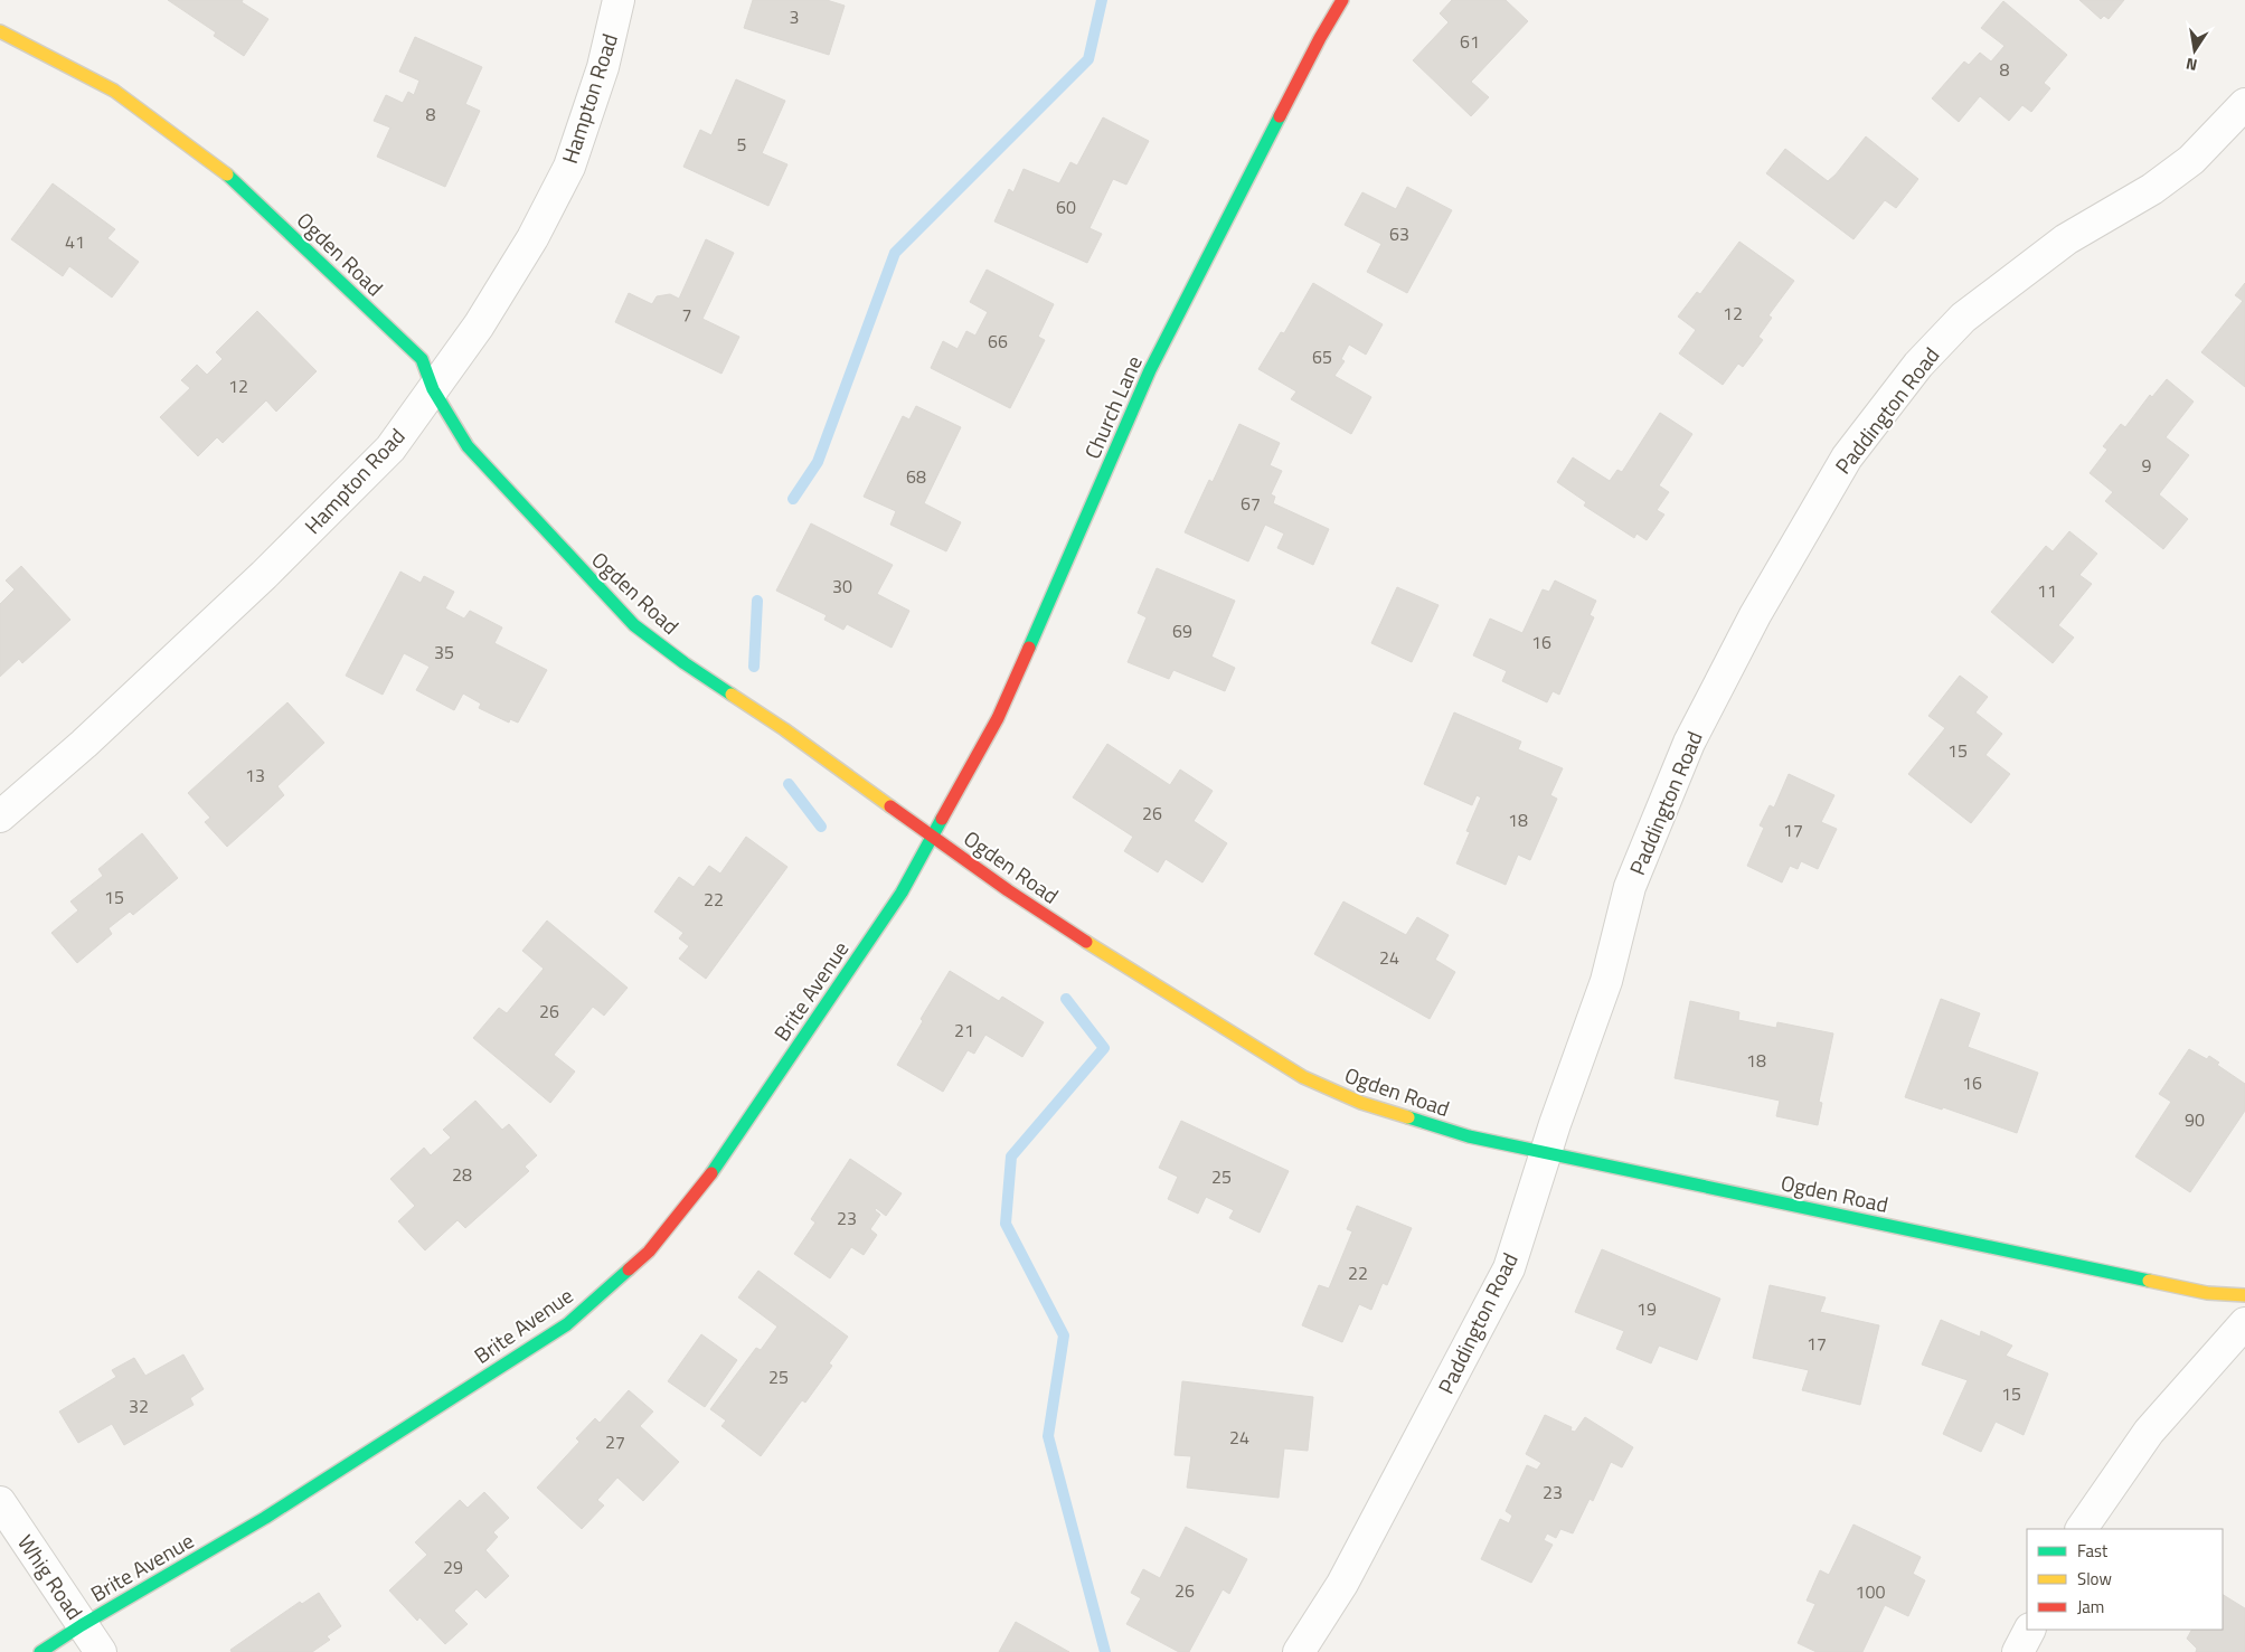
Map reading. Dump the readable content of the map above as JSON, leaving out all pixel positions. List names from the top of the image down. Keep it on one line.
{"streets":{"street":["Hampton Road","Ogden Road","Church Lane","Paddington Road","Brite Avenue","Whig Road"]},"crossings":[["Hampton Road","Ogden Road"],["Ogden Road","Church Lane"],["Ogden Road","Paddington Road"],["Ogden Road","Brite Avenue"],["Church Lane","Brite Avenue"],["Brite Avenue","Whig Road"]],"house_numbers":["3","61","8","8","5","60","63","41","12","7","66","65","12","9","68","67","30","11","69","16","35","15","13","26","18","17","15","22","24","26","21","18","16","90","28","25","23","22","19","17","25","15","32","24","27","23","29","26","100"],"legend":["Fast","Slow","Jam"],"north":"bottom"}
